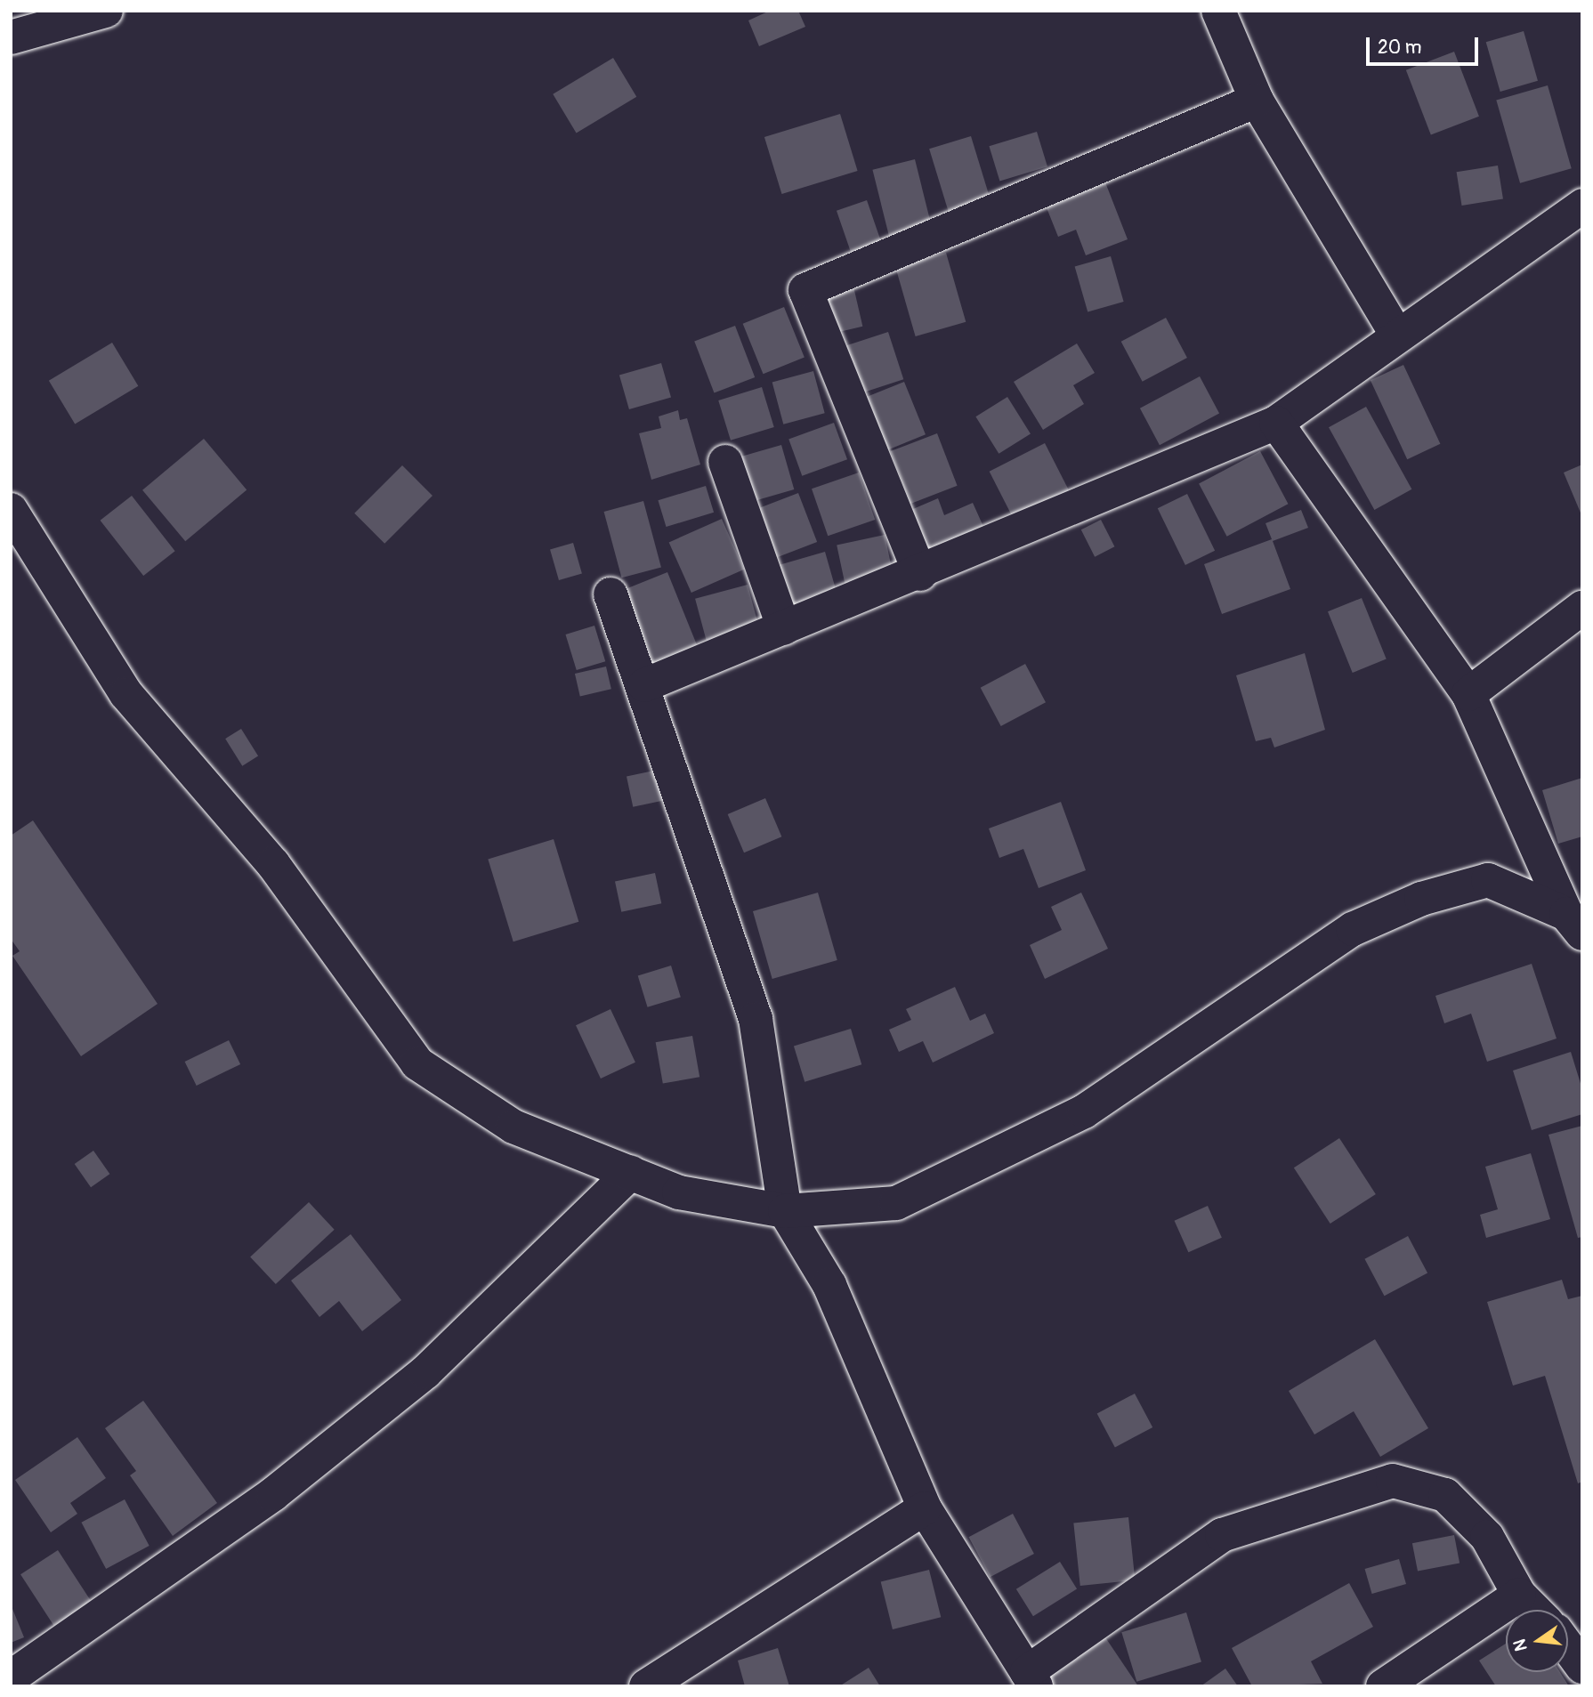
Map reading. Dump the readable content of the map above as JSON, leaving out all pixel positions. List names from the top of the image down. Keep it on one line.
{"scale_bar":"20 m","north":"left"}
